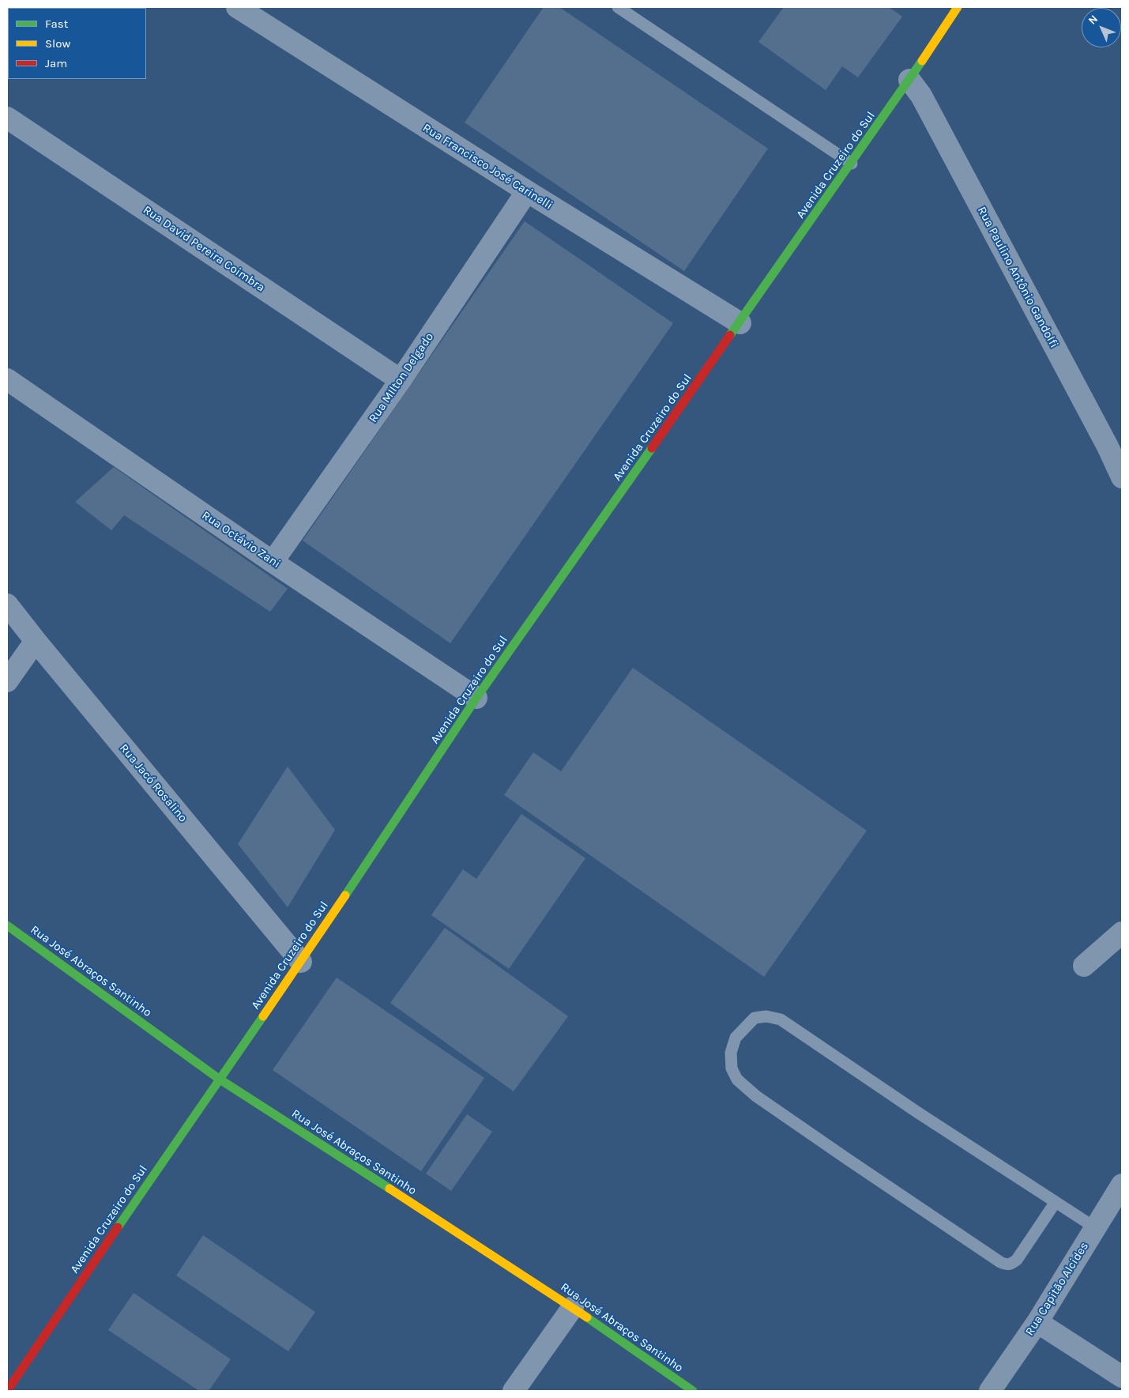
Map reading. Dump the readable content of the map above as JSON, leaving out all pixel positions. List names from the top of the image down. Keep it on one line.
{"streets":{"street":["Avenida Cruzeiro do Sul","Rua Francisco José Carinelli","Rua David Pereira Coimbra","Rua Paulino Antônio Gandolfi","Rua MIlton Delgado","Rua Octávio Zani","Rua Jacó Rosalino","Rua José Abraços Santinho","Rua Capitão Alcides"]},"crossings":[["Avenida Cruzeiro do Sul","Rua Francisco José Carinelli"],["Avenida Cruzeiro do Sul","Rua Paulino Antônio Gandolfi"],["Avenida Cruzeiro do Sul","Rua Octávio Zani"],["Avenida Cruzeiro do Sul","Rua Jacó Rosalino"],["Avenida Cruzeiro do Sul","Rua José Abraços Santinho"],["Rua Francisco José Carinelli","Rua MIlton Delgado"],["Rua David Pereira Coimbra","Rua MIlton Delgado"],["Rua MIlton Delgado","Rua Octávio Zani"]],"legend":["Fast","Slow","Jam"],"north":"top left"}
